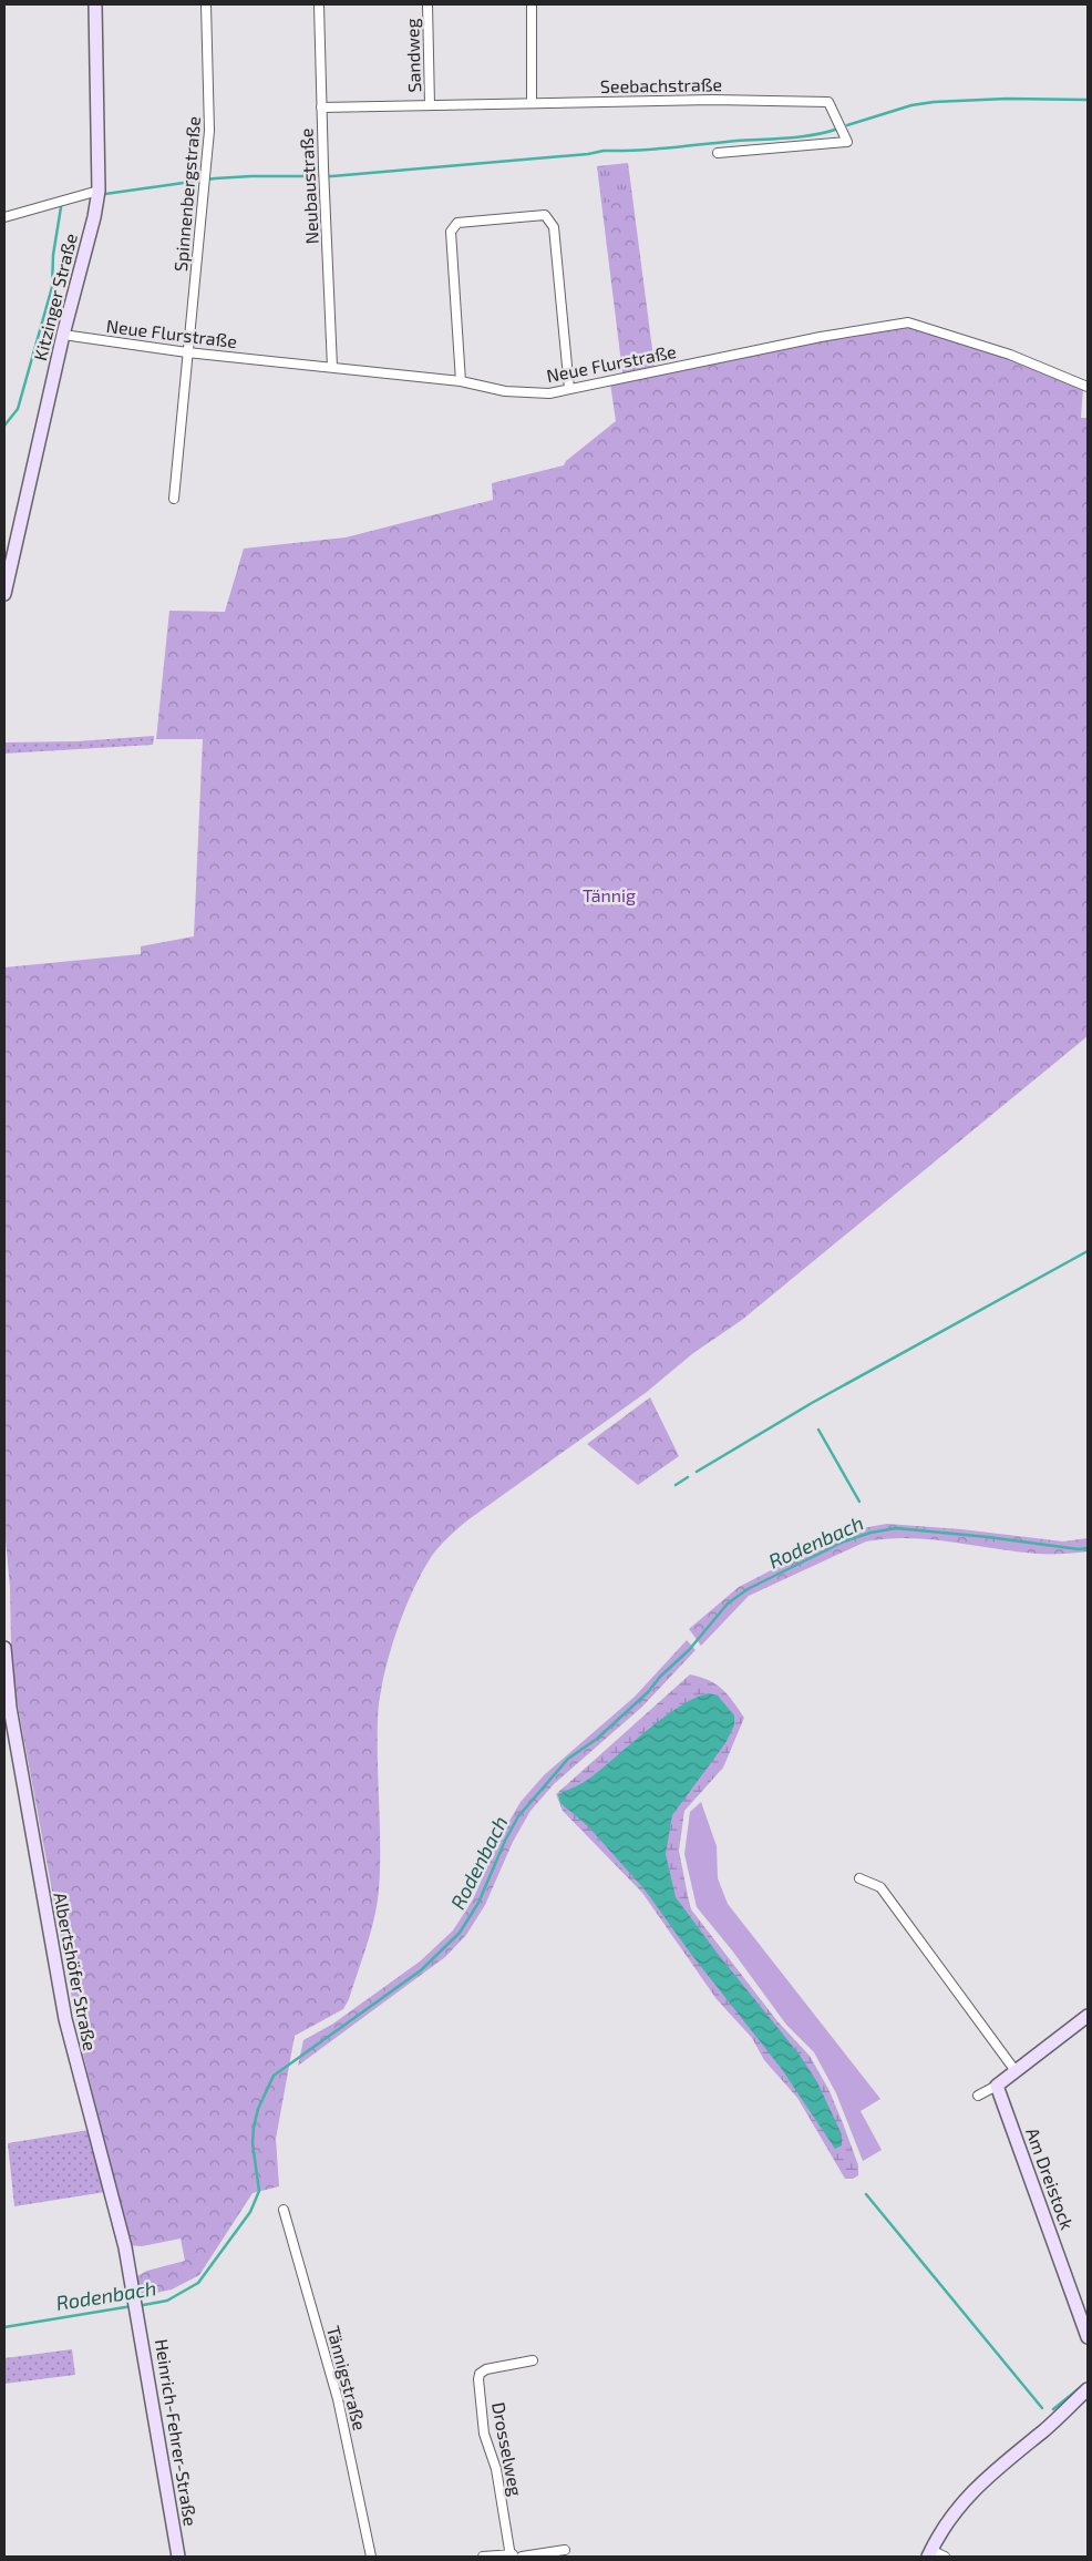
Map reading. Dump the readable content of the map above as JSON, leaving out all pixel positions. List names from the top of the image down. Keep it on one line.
{"streets":{"street":["Sandweg","Seebachstraße","Neubaustraße","Spinnenbergstraße","Kitzinger Straße","Neue Flurstraße","Albertshöfer Straße","Am Dreistock","Tännigstraße","Heinrich-Fehrer-Straße","Drosselweg"]},"crossings":[["Sandweg","Seebachstraße"],["Seebachstraße","Neubaustraße"],["Neubaustraße","Neue Flurstraße"],["Spinnenbergstraße","Neue Flurstraße"],["Kitzinger Straße","Neue Flurstraße"],["Albertshöfer Straße","Heinrich-Fehrer-Straße"]],"water":["Rodenbach"],"parks":["Tännig"]}
